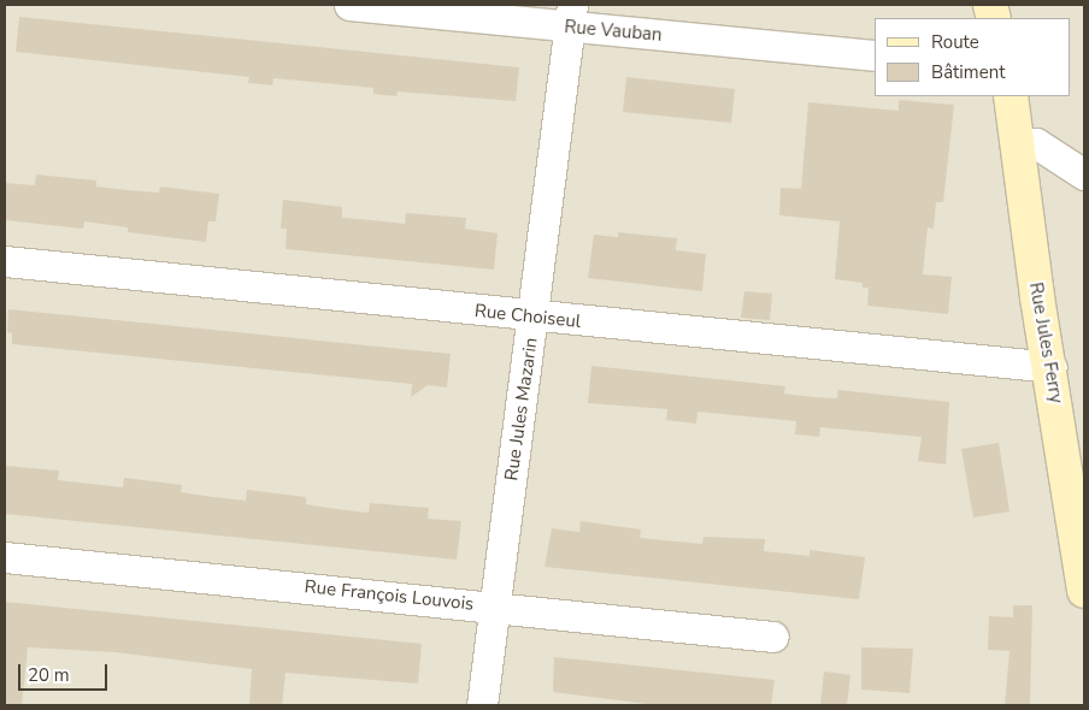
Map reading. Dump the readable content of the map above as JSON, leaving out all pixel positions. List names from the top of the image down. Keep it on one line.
{"streets":{"street":["Rue Vauban","Rue Choiseul","Rue Jules Ferry","Rue Jules Mazarin","Rue François Louvois"]},"crossings":[["Rue Vauban","Rue Jules Mazarin"],["Rue Choiseul","Rue Jules Ferry"],["Rue Choiseul","Rue Jules Mazarin"],["Rue Jules Mazarin","Rue François Louvois"]],"legend":["Route","Bâtiment"],"scale_bar":"20 m"}
